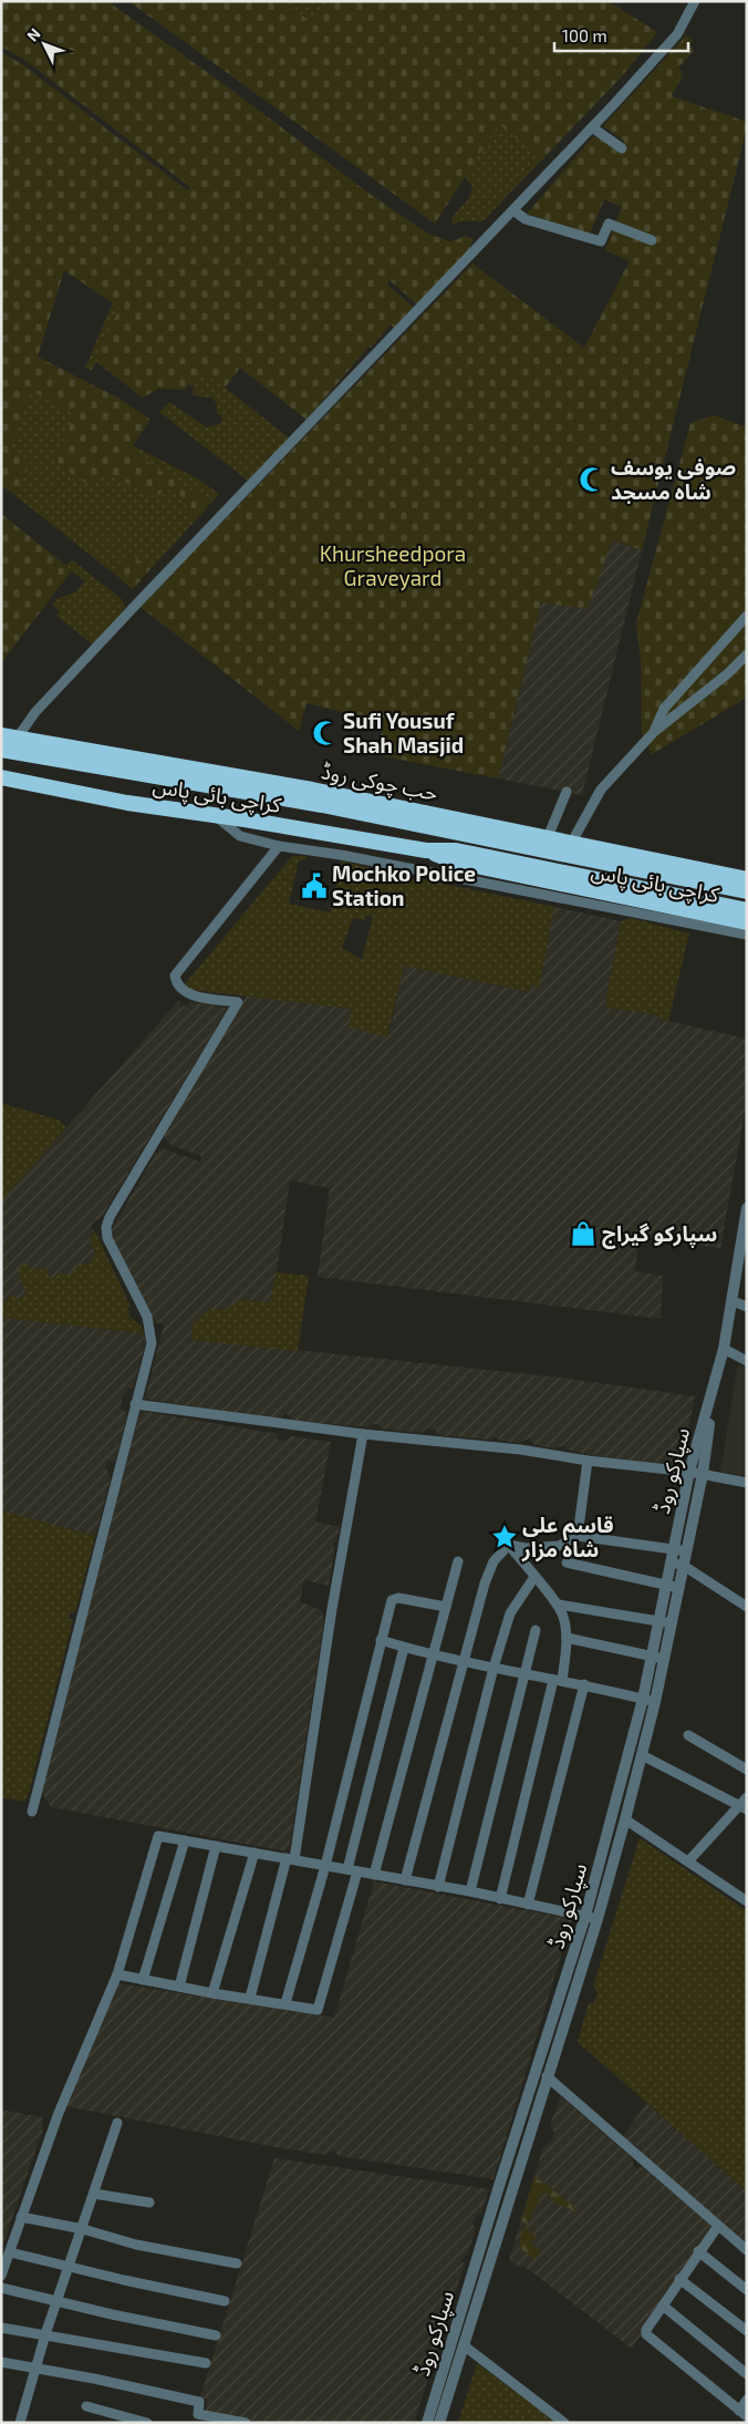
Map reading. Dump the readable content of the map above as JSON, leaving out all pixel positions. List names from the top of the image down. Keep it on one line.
{"streets":{"highway":["حب چوکی روڈ","کراچی بائی پاس"],"street":["سپارکو روڈ"]},"parks":["Khursheedpora Graveyard"],"places":{"mosque":["صوفی یوسف شاہ مسجد","Sufi Yousuf Shah Masjid"],"public building":["Mochko Police Station"],"shop":["سپارکو گیراج"],"place":["قاسم علی شاہ مزار"]},"scale_bar":"100 m","north":"top left"}
